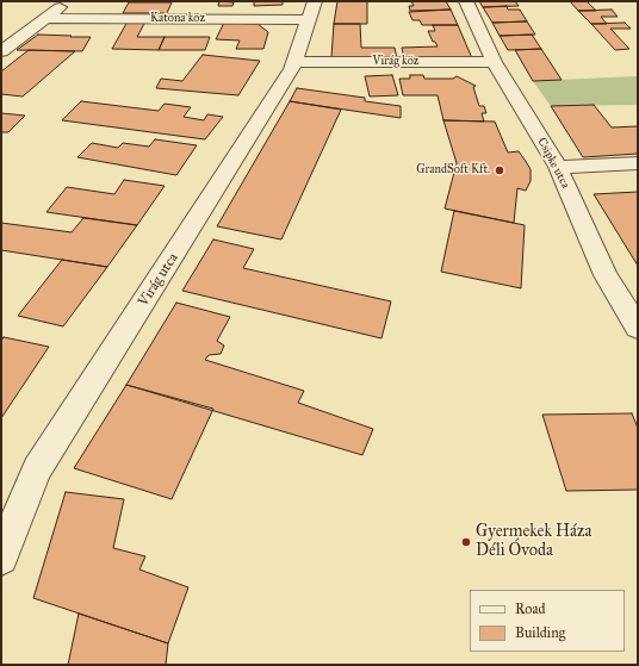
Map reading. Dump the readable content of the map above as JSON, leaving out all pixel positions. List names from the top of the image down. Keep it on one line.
{"streets":{"street":["Katona köz","Virág köz","Csipke utca","Virág utca"]},"crossings":[["Katona köz","Virág utca"],["Virág köz","Csipke utca"],["Virág köz","Virág utca"]],"places":["GrandSoft Kft.","Gyermekek Háza Déli Óvoda"],"legend":["Road","Building"]}
